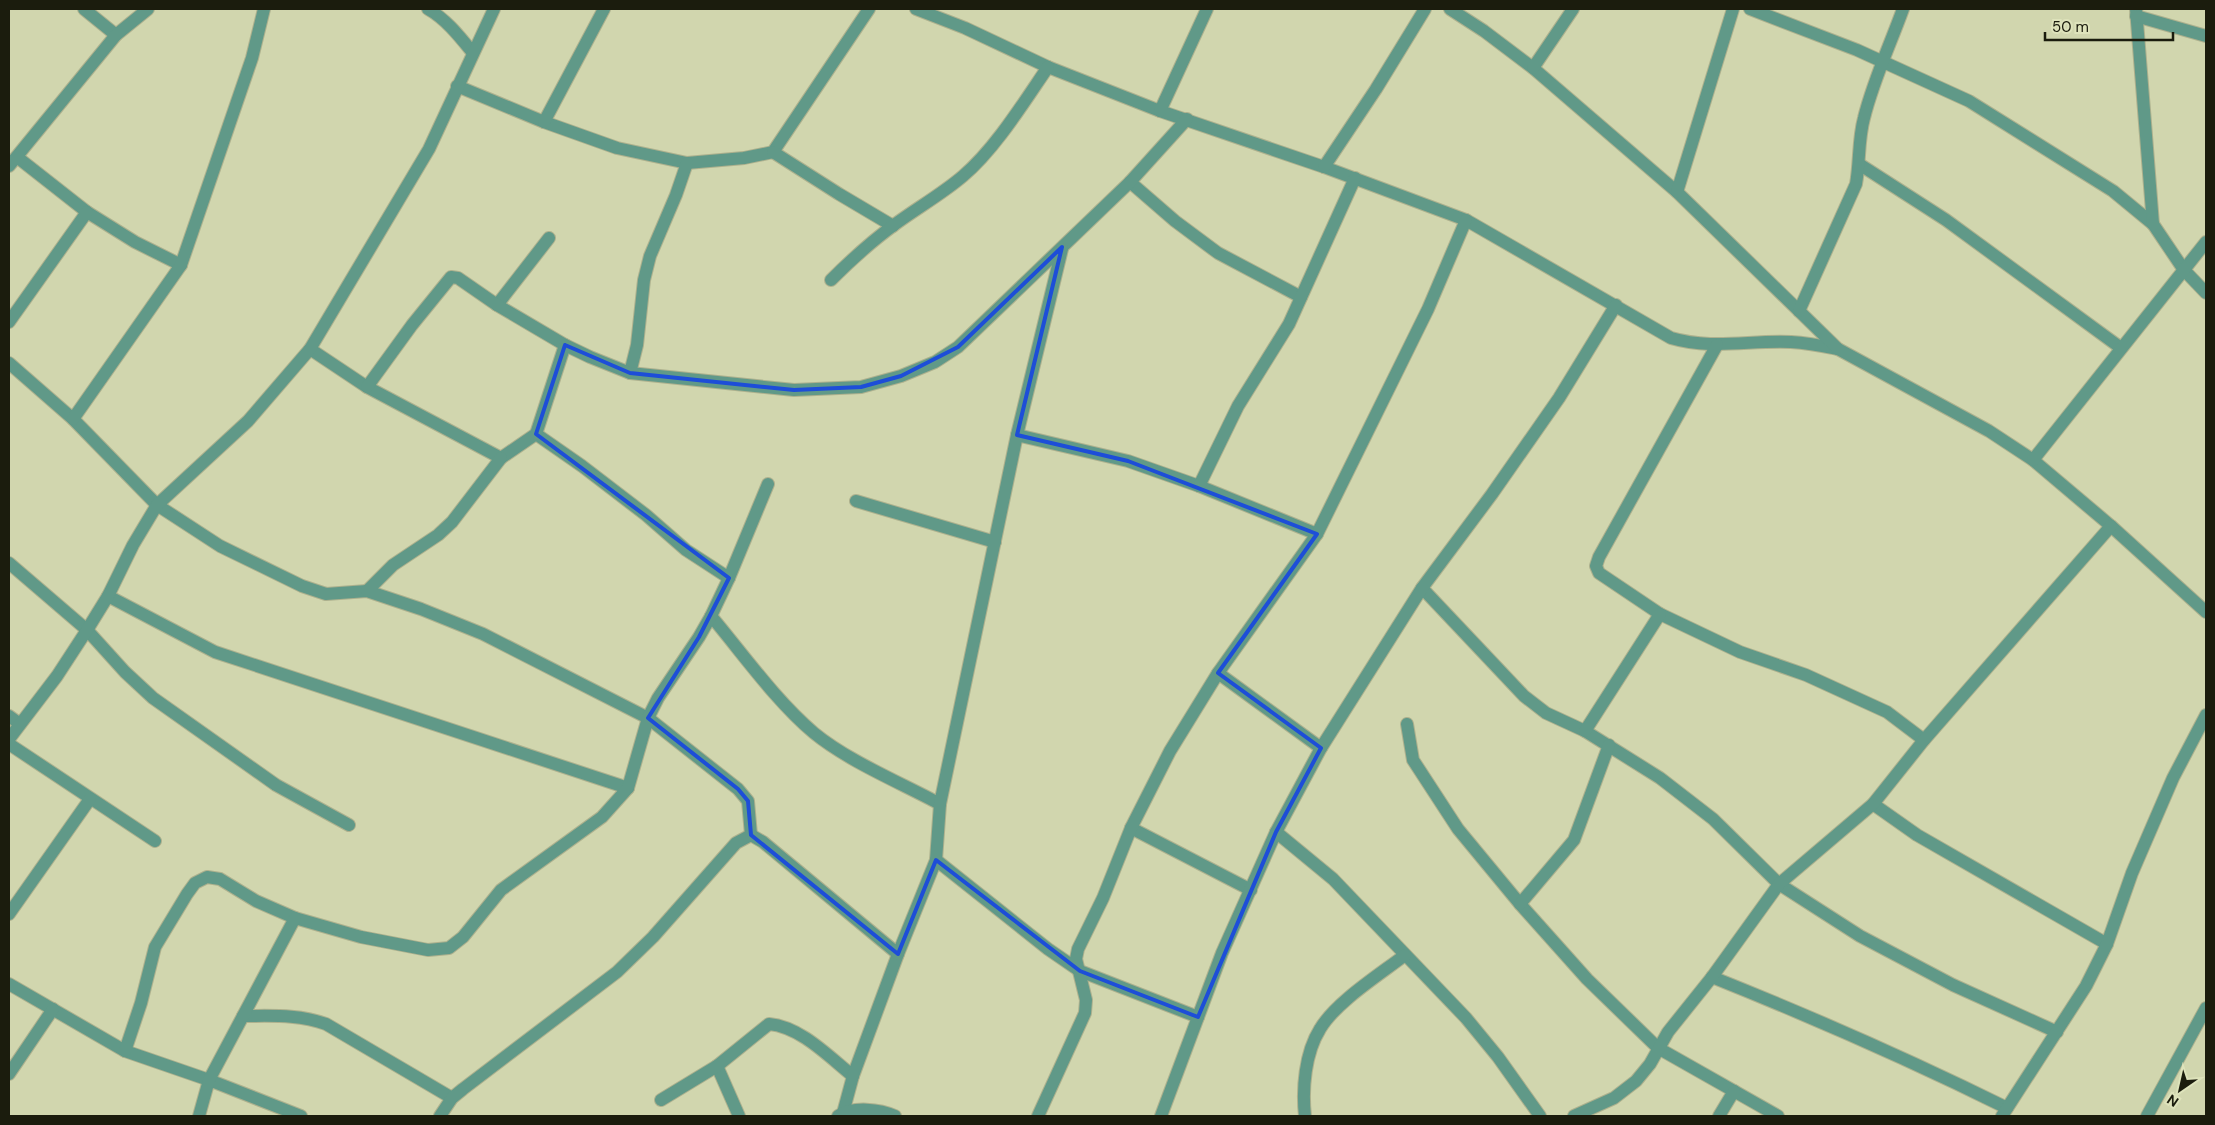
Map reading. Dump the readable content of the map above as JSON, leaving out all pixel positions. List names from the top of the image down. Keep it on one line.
{"scale_bar":"50 m","north":"bottom left"}
